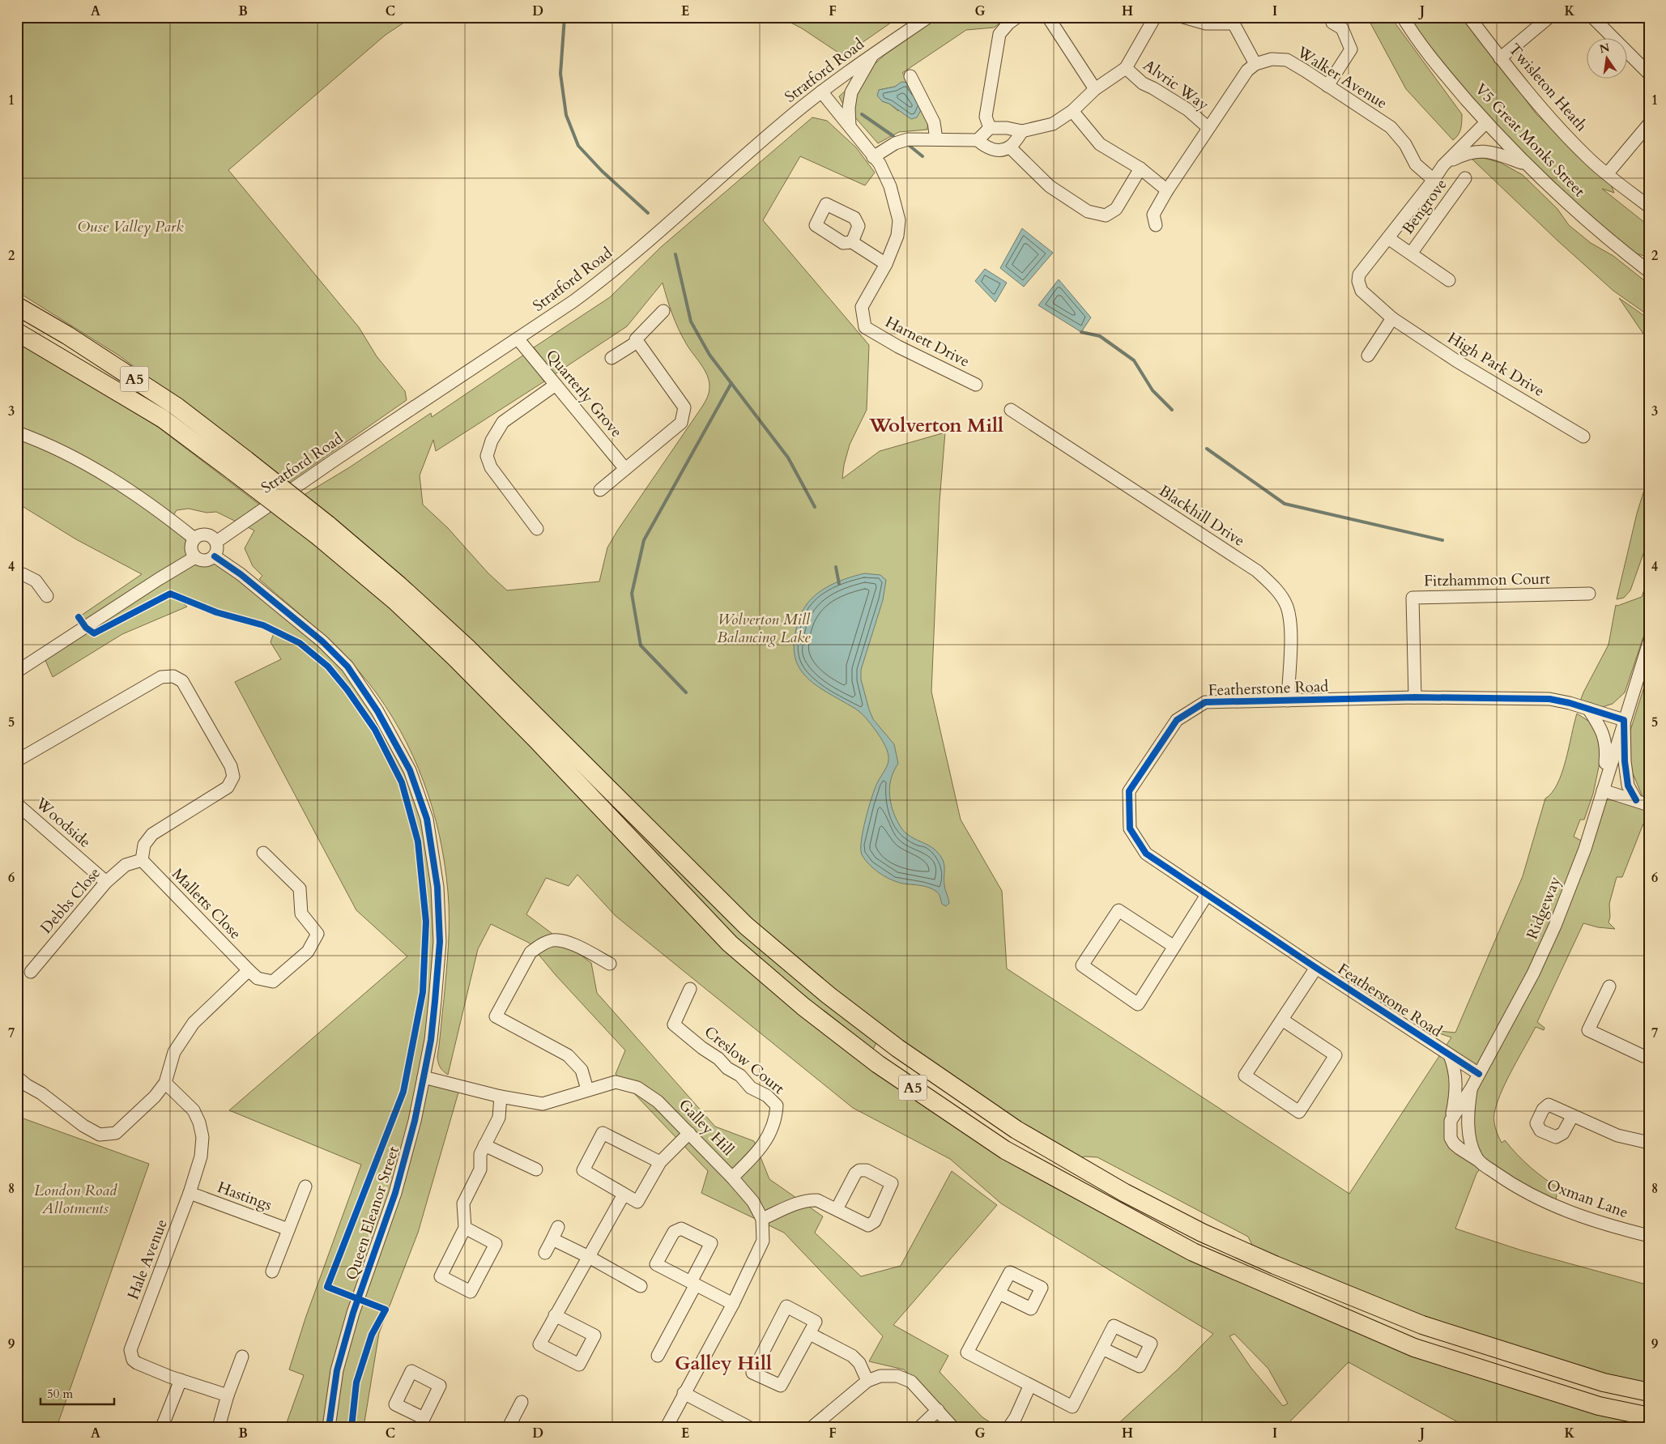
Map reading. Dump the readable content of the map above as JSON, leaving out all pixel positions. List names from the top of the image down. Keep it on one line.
{"streets":{"highway":["A5"],"street":["Stratford Road","Walker Avenue","Alvric Way","Twisleton Heath","V5 Great Monks Street","Bengrove","Harnett Drive","High Park Drive","Quarterly Grove","Blackhill Drive","Fitzhammon Court","Featherstone Road","Woodside","Debbs Close","Malletts Close","Ridgeway","Creslow Court","Galley Hill","Hastings","Oxman Lane","Queen Eleanor Street","Hale Avenue"]},"crossings":[["Stratford Road","Harnett Drive"],["Stratford Road","Quarterly Grove"],["Stratford Road","Queen Eleanor Street"],["Walker Avenue","High Park Drive"],["V5 Great Monks Street","High Park Drive"],["Bengrove","High Park Drive"],["Blackhill Drive","Featherstone Road"],["Fitzhammon Court","Featherstone Road"],["Featherstone Road","Ridgeway"],["Woodside","Debbs Close"],["Debbs Close","Malletts Close"],["Creslow Court","Galley Hill"],["Galley Hill","Queen Eleanor Street"],["Hastings","Hale Avenue"]],"districts":["Wolverton Mill","Galley Hill"],"parks":["Ouse Valley Park","Wolverton Mill Balancing Lake","London Road Allotments"],"scale_bar":"50 m","north":"top","grid":{"columns":["A","B","C","D","E","F","G","H","I","J","K"],"rows":["1","2","3","4","5","6","7","8","9"]}}
